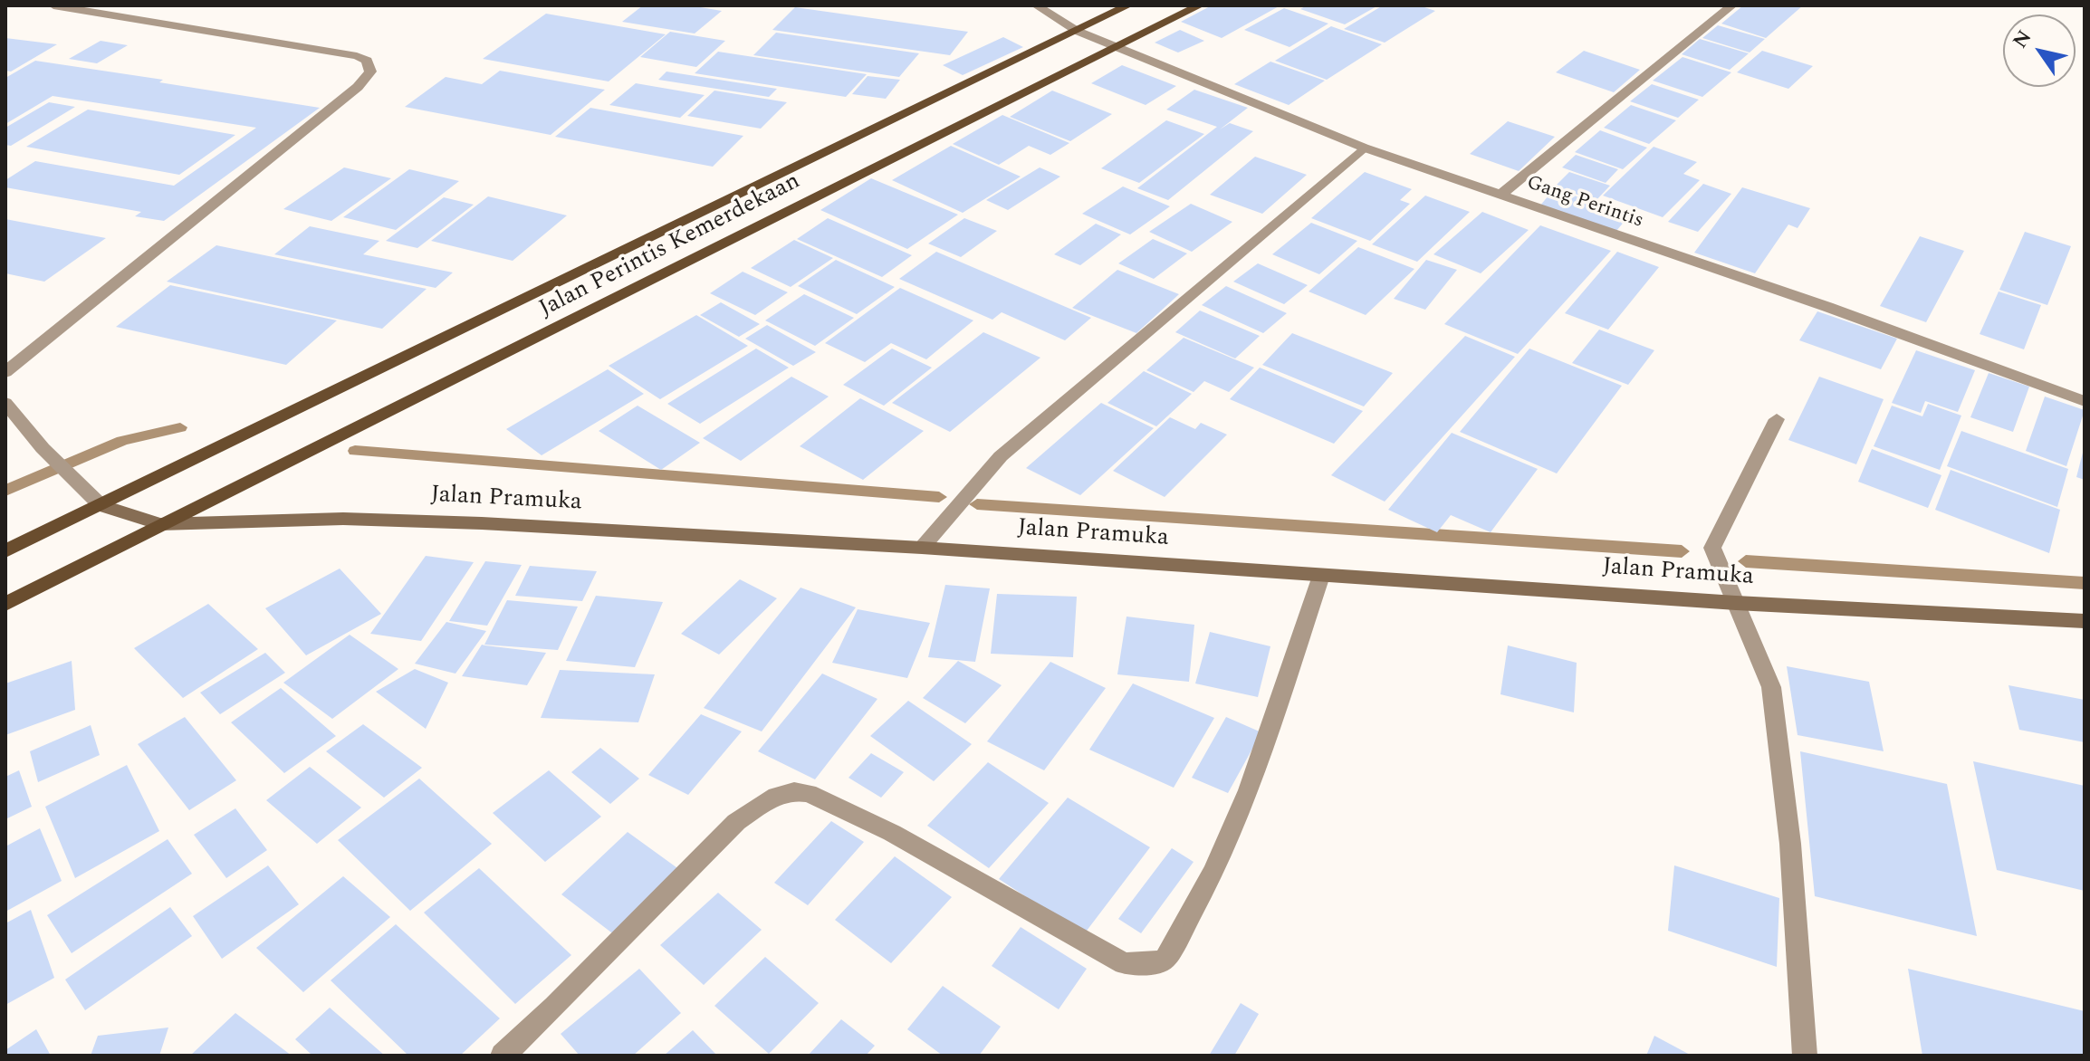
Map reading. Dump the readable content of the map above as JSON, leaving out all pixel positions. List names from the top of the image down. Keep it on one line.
{"streets":{"main road":["Jalan Perintis Kemerdekaan","Jalan Pramuka"],"street":["Gang Perintis"]},"crossings":[["Gang Perintis","Jalan Perintis Kemerdekaan"],["Jalan Perintis Kemerdekaan","Jalan Pramuka"]],"north":"top left"}
